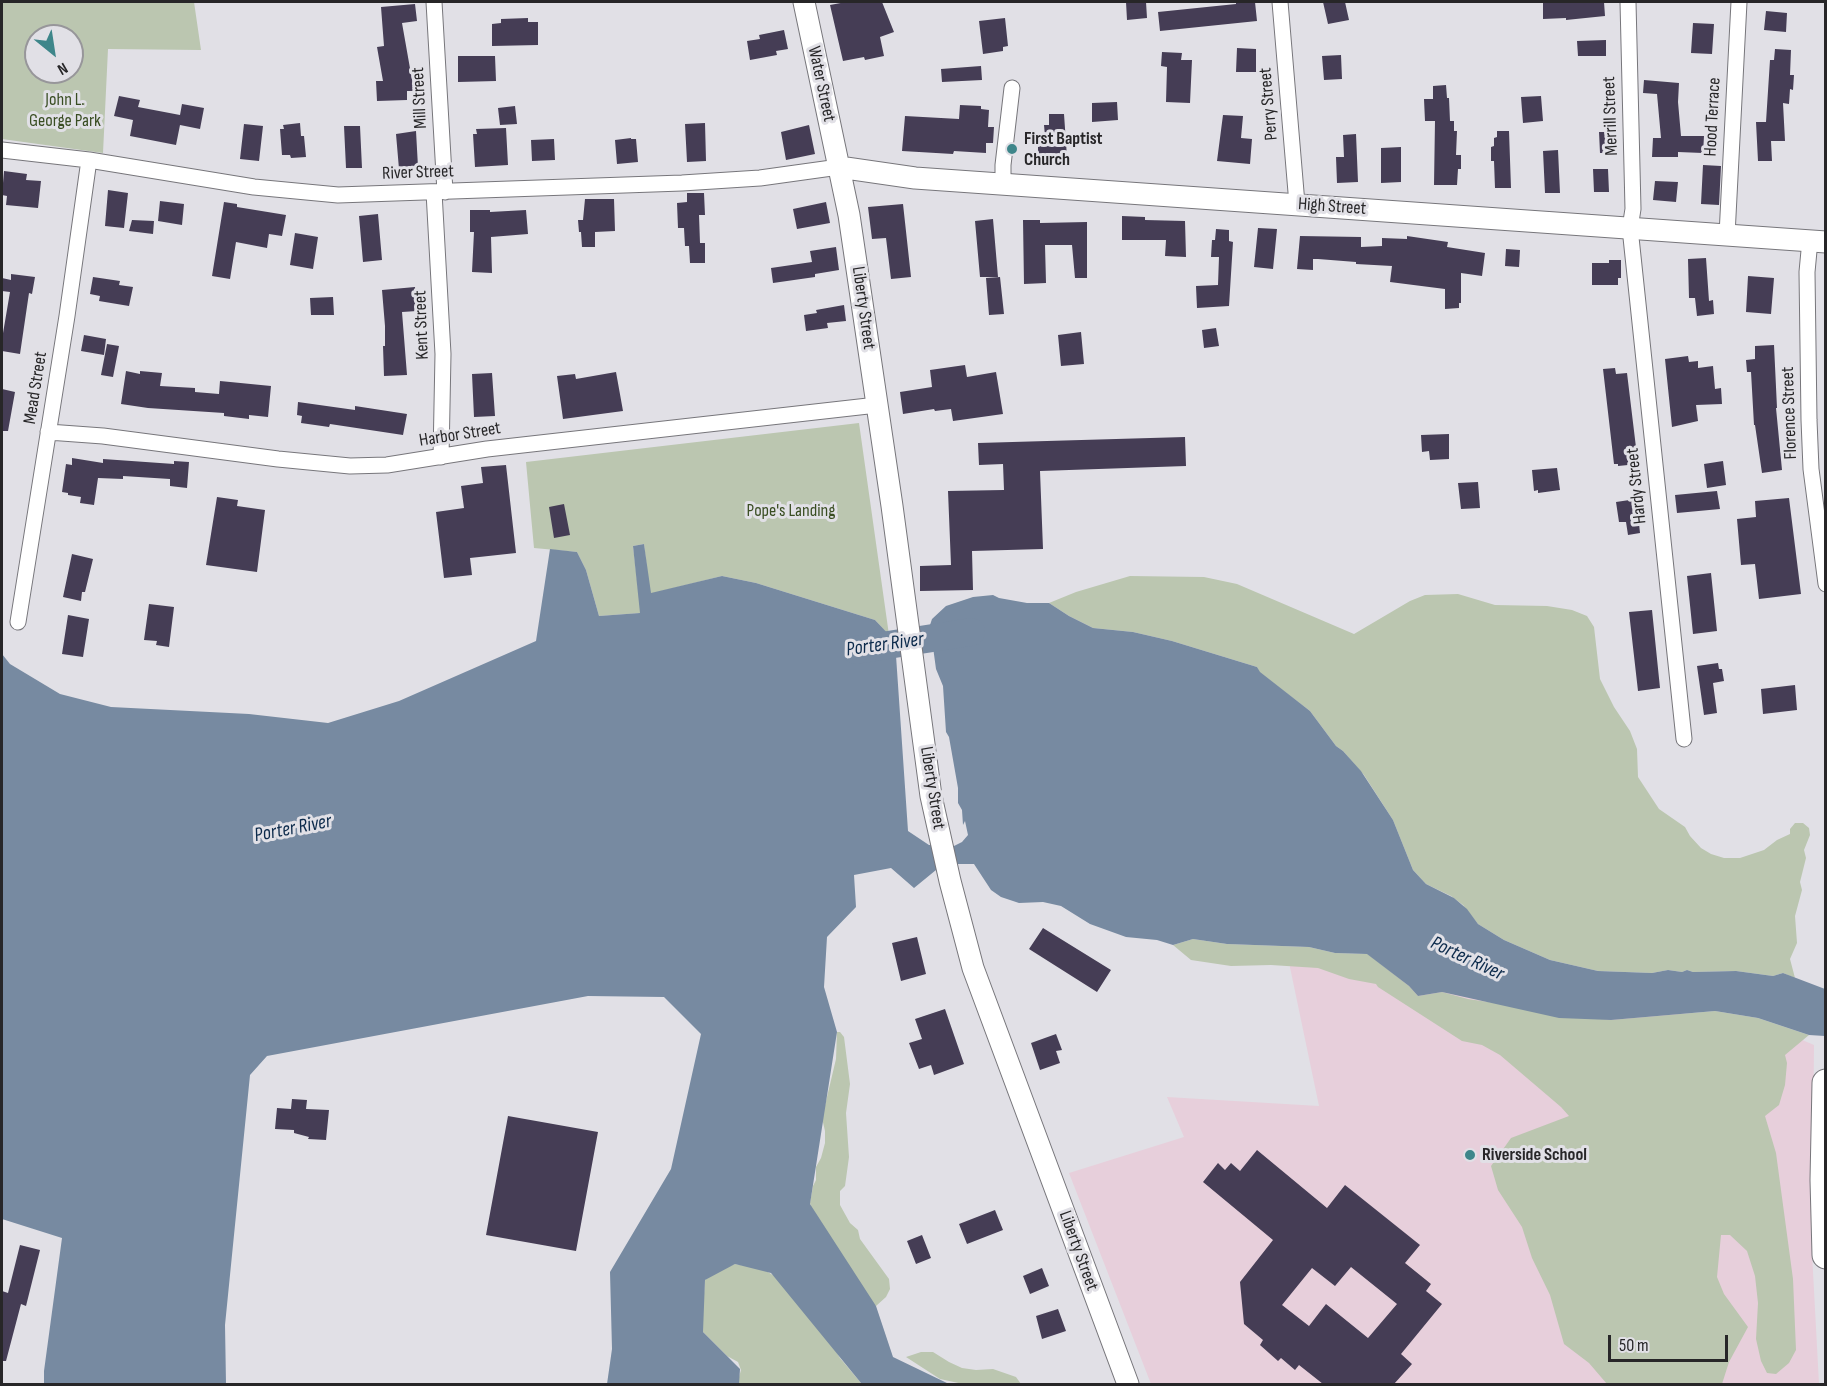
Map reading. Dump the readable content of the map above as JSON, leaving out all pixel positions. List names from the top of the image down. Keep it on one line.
{"streets":{"street":["Water Street","Mill Street","Perry Street","Merrill Street","Hood Terrace","River Street","High Street","Liberty Street","Kent Street","Mead Street","Florence Street","Harbor Street","Hardy Street"]},"crossings":[["Water Street","River Street"],["Water Street","High Street"],["Water Street","Liberty Street"],["Mill Street","River Street"],["Mill Street","Kent Street"],["Perry Street","High Street"],["Merrill Street","High Street"],["Merrill Street","Hardy Street"],["Hood Terrace","High Street"],["River Street","High Street"],["River Street","Liberty Street"],["River Street","Kent Street"],["River Street","Mead Street"],["High Street","Liberty Street"],["High Street","Florence Street"],["High Street","Hardy Street"],["Liberty Street","Harbor Street"],["Kent Street","Harbor Street"],["Mead Street","Harbor Street"]],"water":["Porter River"],"parks":["John L. George Park","Pope's Landing"],"places":["First Baptist Church","Riverside School"],"scale_bar":"50 m","north":"bottom right"}
